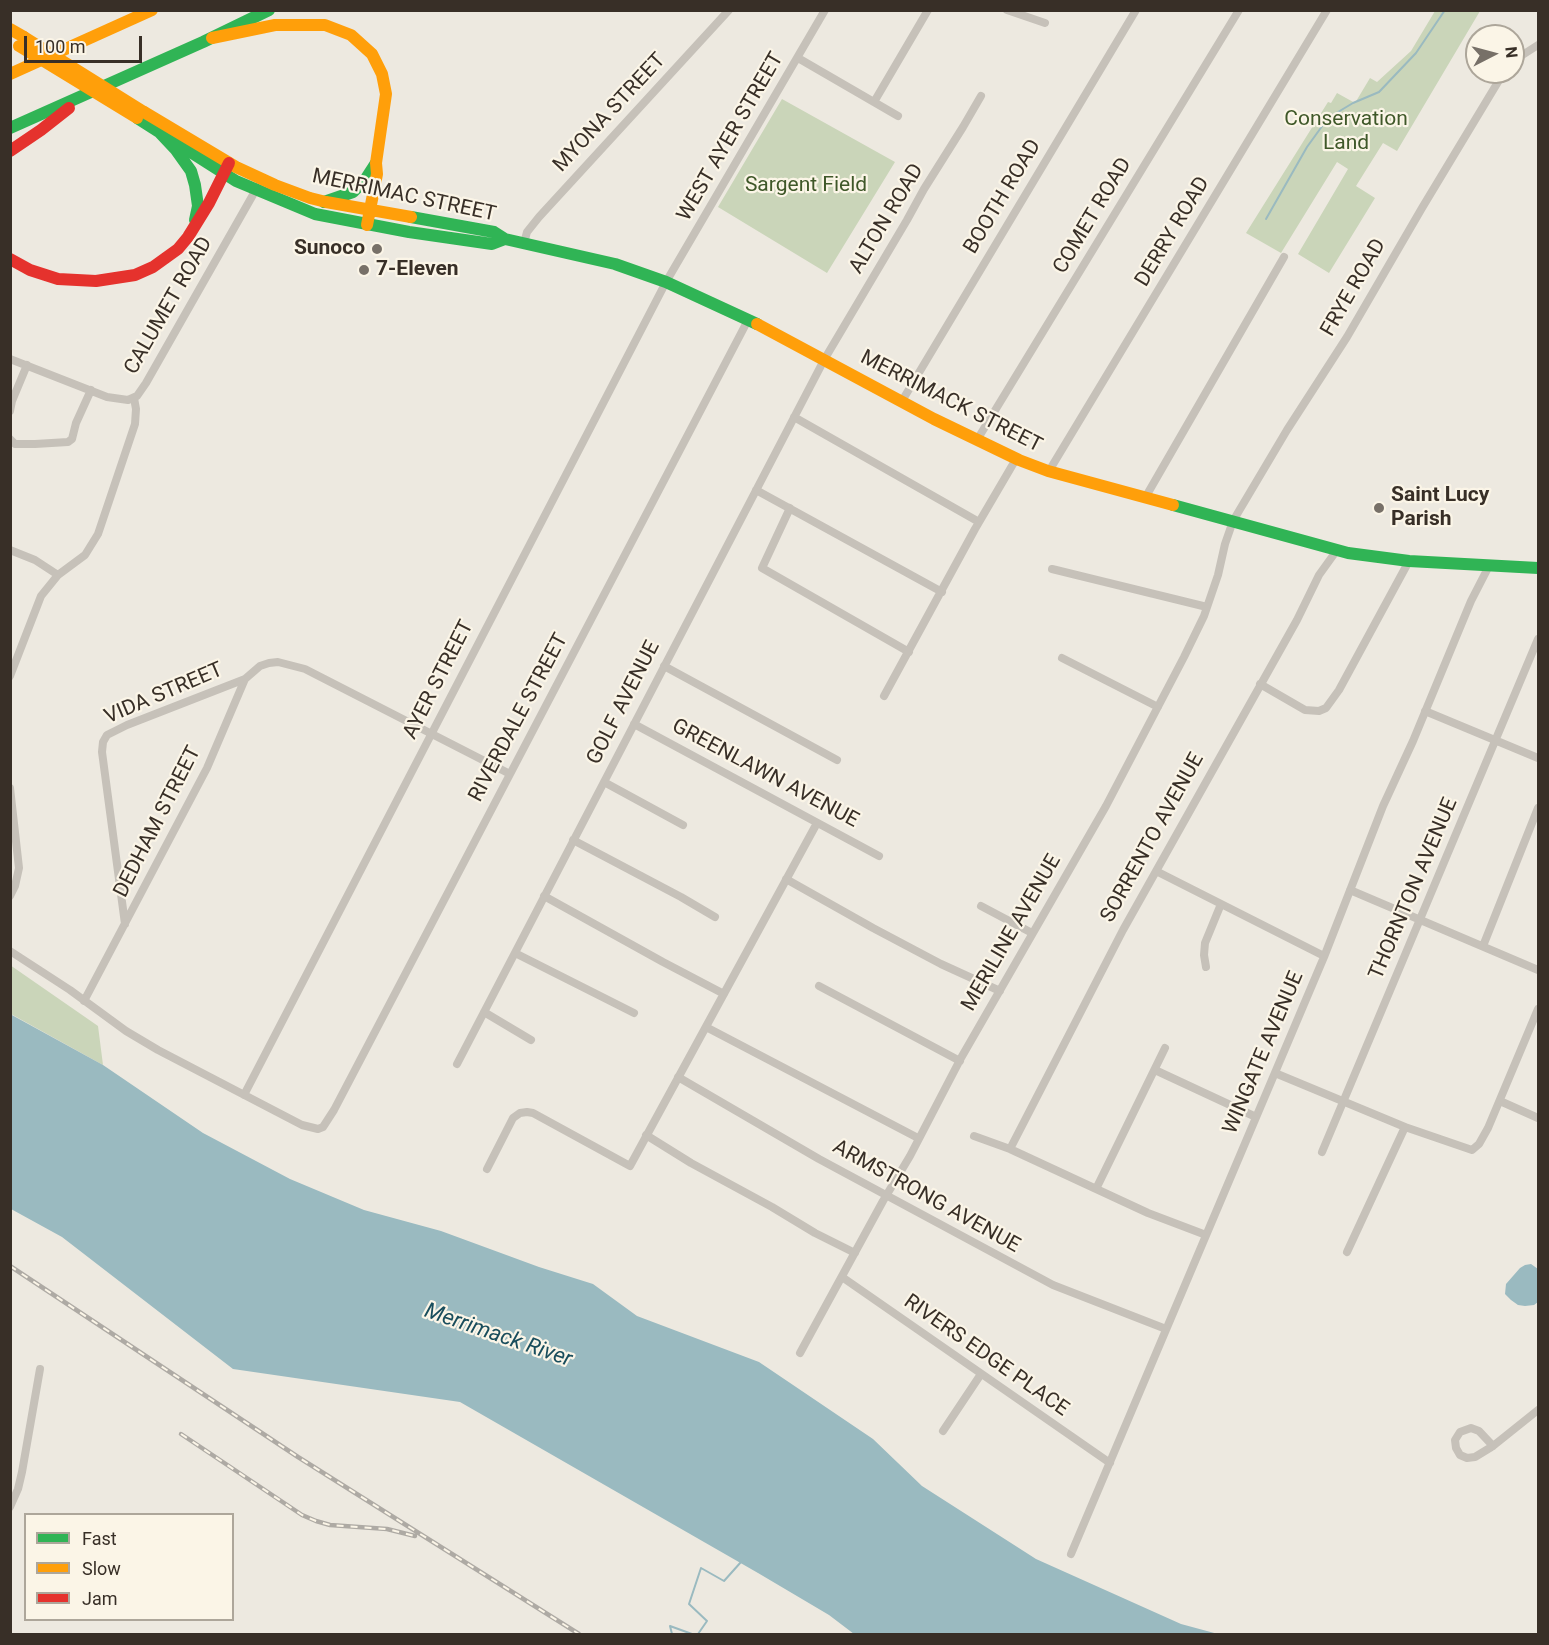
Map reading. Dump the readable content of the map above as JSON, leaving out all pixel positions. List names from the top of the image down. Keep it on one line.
{"streets":{"main road":["MERRIMAC STREET","MERRIMACK STREET"],"street":["MYONA STREET","WEST AYER STREET","BOOTH ROAD","COMET ROAD","ALTON ROAD","DERRY ROAD","FRYE ROAD","CALUMET ROAD","AYER STREET","VIDA STREET","GOLF AVENUE","RIVERDALE STREET","GREENLAWN AVENUE","DEDHAM STREET","SORRENTO AVENUE","THORNTON AVENUE","MERILINE AVENUE","WINGATE AVENUE","ARMSTRONG AVENUE","RIVERS EDGE PLACE"]},"crossings":[["MYONA STREET","MERRIMACK STREET"],["WEST AYER STREET","MERRIMACK STREET"],["WEST AYER STREET","AYER STREET"],["MERRIMAC STREET","CALUMET ROAD"],["MERRIMAC STREET","MERRIMACK STREET"],["BOOTH ROAD","MERRIMACK STREET"],["COMET ROAD","MERRIMACK STREET"],["ALTON ROAD","MERRIMACK STREET"],["ALTON ROAD","GOLF AVENUE"],["DERRY ROAD","MERRIMACK STREET"],["FRYE ROAD","MERRIMACK STREET"],["FRYE ROAD","MERILINE AVENUE"],["MERRIMACK STREET","AYER STREET"],["MERRIMACK STREET","GOLF AVENUE"],["MERRIMACK STREET","RIVERDALE STREET"],["MERRIMACK STREET","SORRENTO AVENUE"],["MERRIMACK STREET","MERILINE AVENUE"],["MERRIMACK STREET","WINGATE AVENUE"],["AYER STREET","RIVERDALE STREET"],["AYER STREET","DEDHAM STREET"],["VIDA STREET","DEDHAM STREET"],["GOLF AVENUE","GREENLAWN AVENUE"],["MERILINE AVENUE","ARMSTRONG AVENUE"],["MERILINE AVENUE","RIVERS EDGE PLACE"],["WINGATE AVENUE","ARMSTRONG AVENUE"],["WINGATE AVENUE","RIVERS EDGE PLACE"]],"water":["Merrimack River"],"parks":["Conservation Land","Sargent Field"],"places":["Sunoco","7-Eleven","Saint Lucy Parish"],"legend":["Fast","Slow","Jam"],"scale_bar":"100 m","north":"right"}
